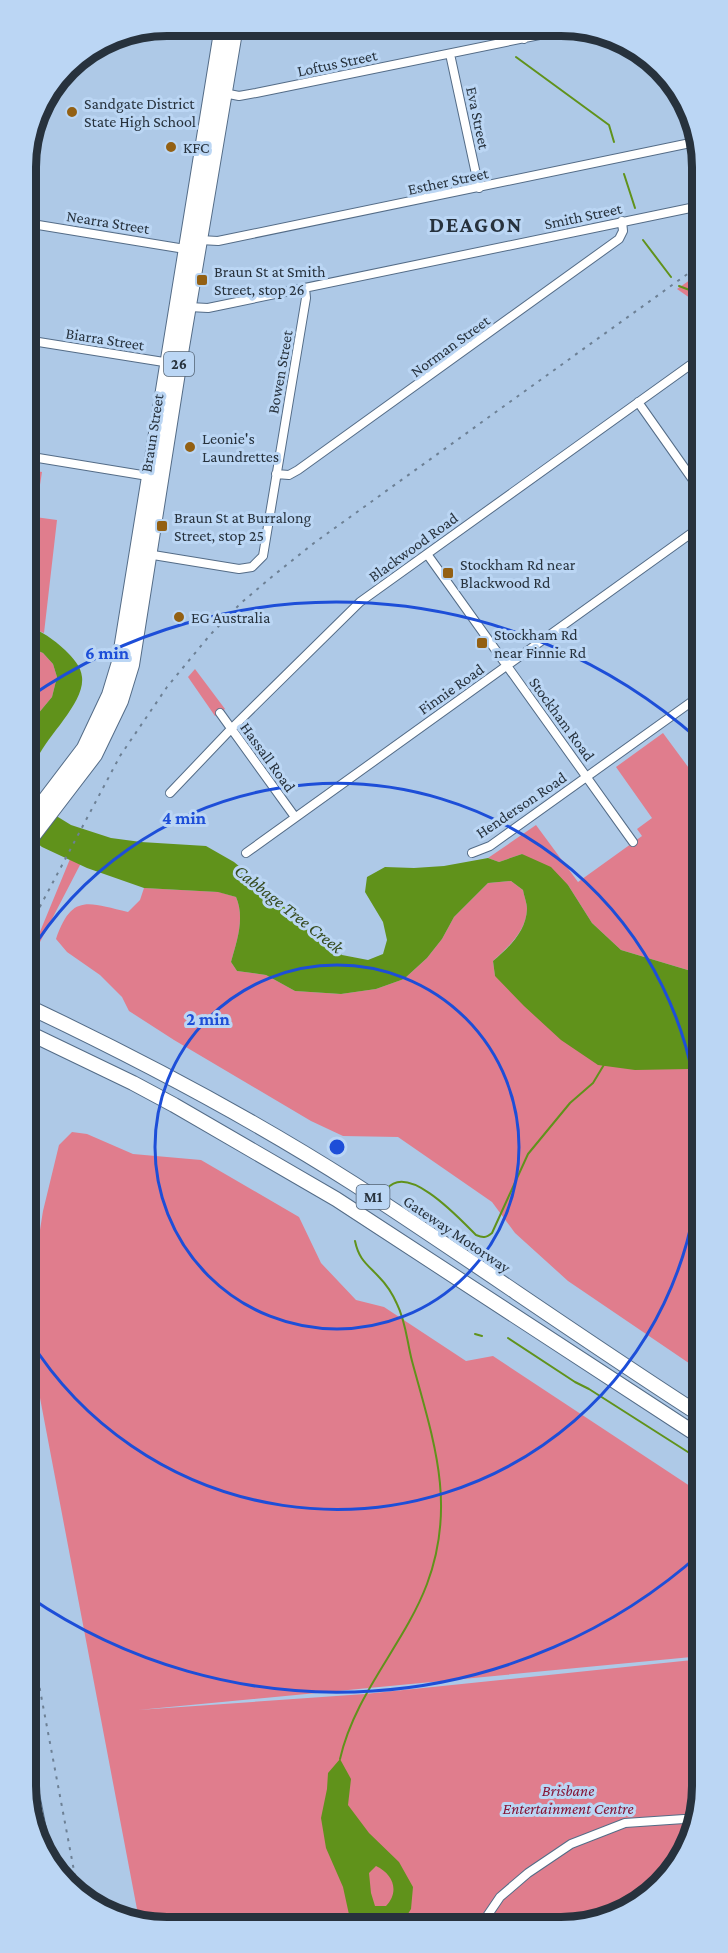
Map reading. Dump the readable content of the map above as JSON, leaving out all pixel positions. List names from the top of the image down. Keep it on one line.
{"streets":{"highway":["26","Braun Street","M1","Gateway Motorway"],"street":["Loftus Street","Eva Street","Esther Street","Smith Street","Nearra Street","Biarra Street","Norman Street","Bowen Street","Blackwood Road","Finnie Road","Stockham Road","Hassall Road","Henderson Road"]},"crossings":[["Loftus Street","Eva Street"],["Loftus Street","Braun Street"],["Eva Street","Esther Street"],["Esther Street","Braun Street"],["Smith Street","Norman Street"],["Smith Street","Bowen Street"],["Smith Street","Braun Street"],["Nearra Street","Braun Street"],["Biarra Street","Braun Street"],["Norman Street","Bowen Street"],["26","Braun Street"],["Bowen Street","Braun Street"],["Blackwood Road","Stockham Road"],["Blackwood Road","Hassall Road"],["Finnie Road","Stockham Road"],["Finnie Road","Hassall Road"],["Stockham Road","Henderson Road"]],"districts":["DEAGON"],"water":["Cabbage Tree Creek"],"parks":["Brisbane Entertainment Centre"],"places":{"other":["Sandgate District State High School","KFC","Leonie's Laundrettes","EG Australia"],"transit":["Braun St at Smith Street, stop 26","Braun St at Burralong Street, stop 25","Stockham Rd near Blackwood Rd","Stockham Rd near Finnie Rd"]},"rings":["6 min","4 min","2 min"]}
